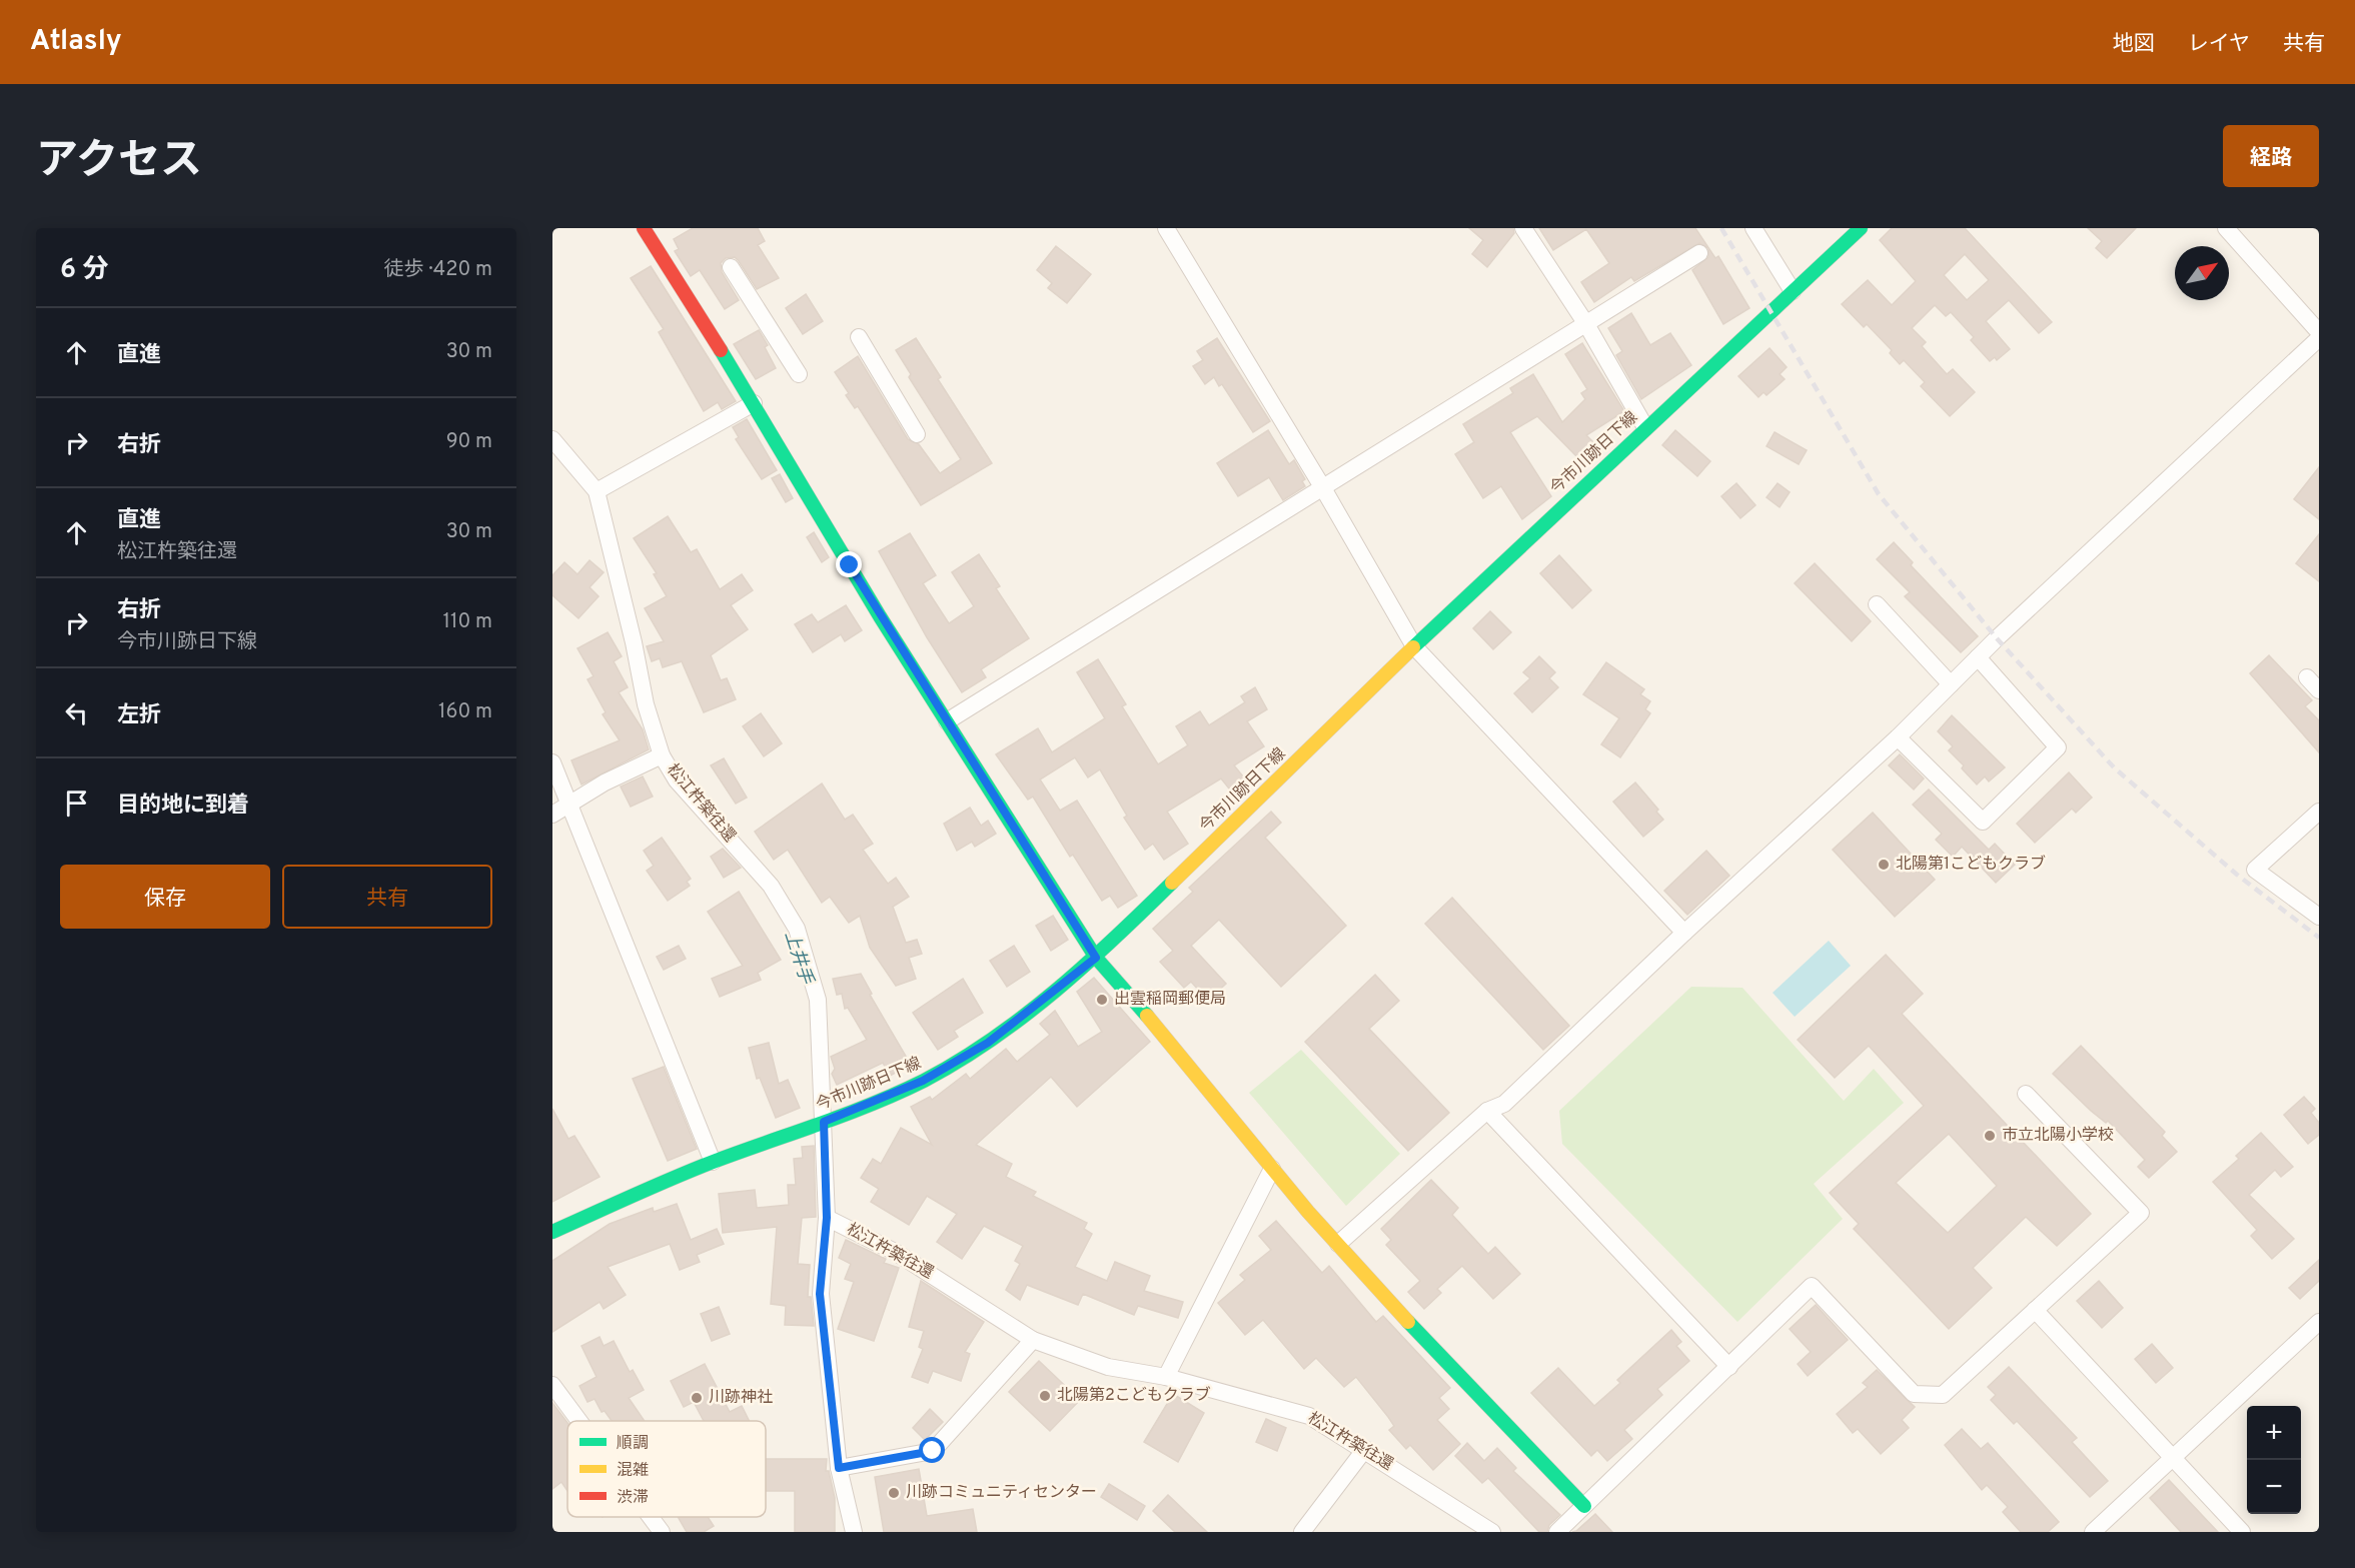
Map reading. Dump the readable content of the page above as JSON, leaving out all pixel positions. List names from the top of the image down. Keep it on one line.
{"streets":{"street":["今市川跡日下線","松江杵築往還"]},"crossings":[["今市川跡日下線","松江杵築往還"]],"water":["上井手"],"places":["北陽第1こどもクラブ","出雲稲岡郵便局","市立北陽小学校","北陽第2こどもクラブ","川跡神社","川跡コミュニティセンター"],"legend":["順調","混雑","渋滞"],"north":"top right","page":{"header":"Atlasly","nav":["地図","レイヤ","共有"],"title":"アクセス","buttons":["経路",["保存","共有"]],"heading":["6 分","徒歩 · 420 m"],"list":[["直進","30 m"],["右折","90 m"],["直進","松江杵築往還","30 m"],["右折","今市川跡日下線","110 m"],["左折","160 m"],"目的地に到着"],"map_buttons":["+","−"]}}
